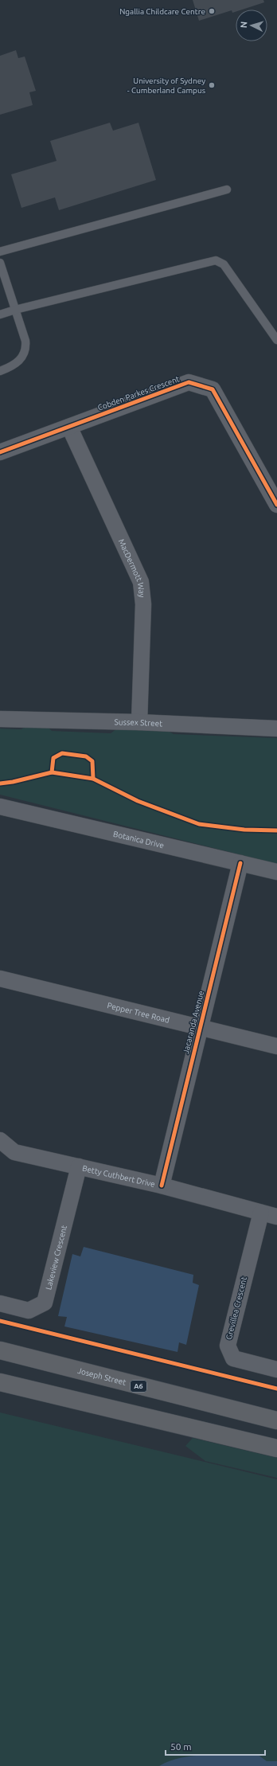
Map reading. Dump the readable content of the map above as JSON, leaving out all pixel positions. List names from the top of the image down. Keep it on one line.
{"streets":{"highway":["Joseph Street","A6"],"street":["Cobden Parkes Crescent","MacDermott Way","Sussex Street","Botanica Drive","Pepper Tree Road","Jacaranda Avenue","Betty Cuthbert Drive","Lakeview Crescent","Grevillea Crescent"]},"crossings":[["Cobden Parkes Crescent","MacDermott Way"],["MacDermott Way","Sussex Street"],["Botanica Drive","Jacaranda Avenue"],["Pepper Tree Road","Jacaranda Avenue"],["Jacaranda Avenue","Betty Cuthbert Drive"],["Betty Cuthbert Drive","Lakeview Crescent"],["Betty Cuthbert Drive","Grevillea Crescent"]],"places":["Ngallia Childcare Centre","University of Sydney - Cumberland Campus"],"scale_bar":"50 m","north":"left"}
